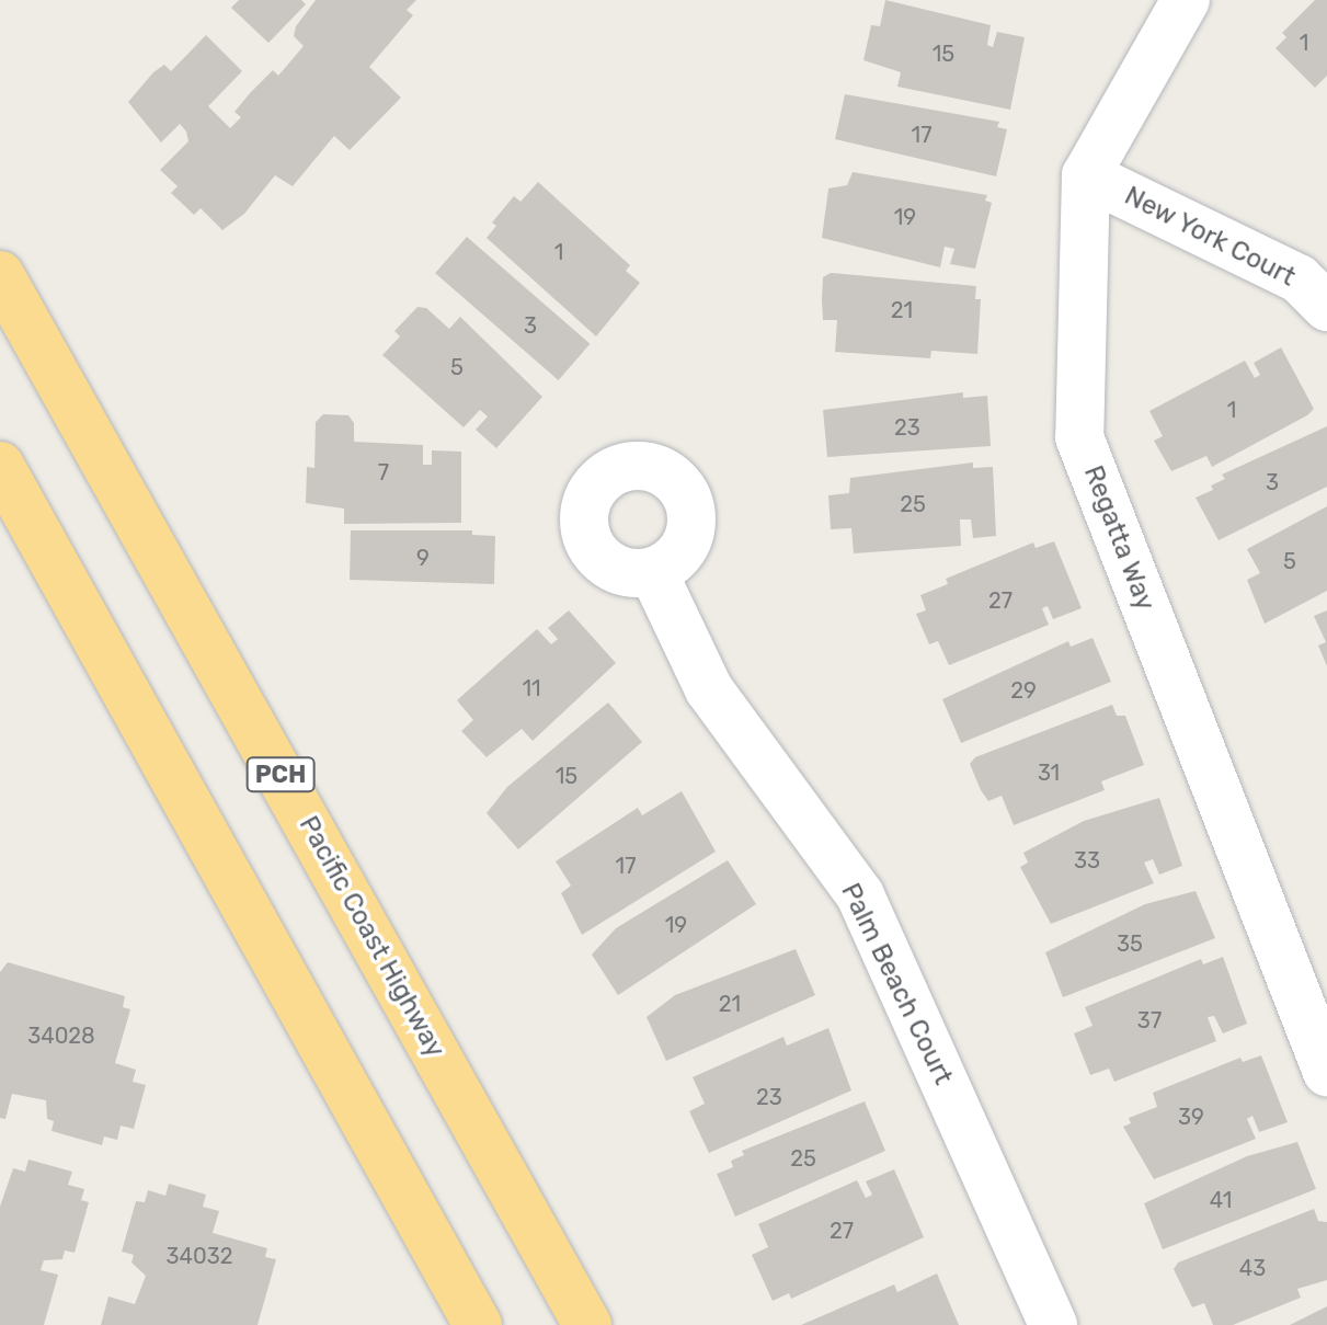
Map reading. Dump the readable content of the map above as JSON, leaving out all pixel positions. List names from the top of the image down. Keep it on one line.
{"streets":{"highway":["PCH","Pacific Coast Highway"],"street":["New York Court","Regatta Way","Palm Beach Court"]},"crossings":[["New York Court","Regatta Way"]],"house_numbers":["1","15","17","19","1","21","3","5","1","23","7","3","25","9","5","27","11","29","31","15","33","17","19","35","21","37","34028","23","39","25","41","27","34032","43"]}
